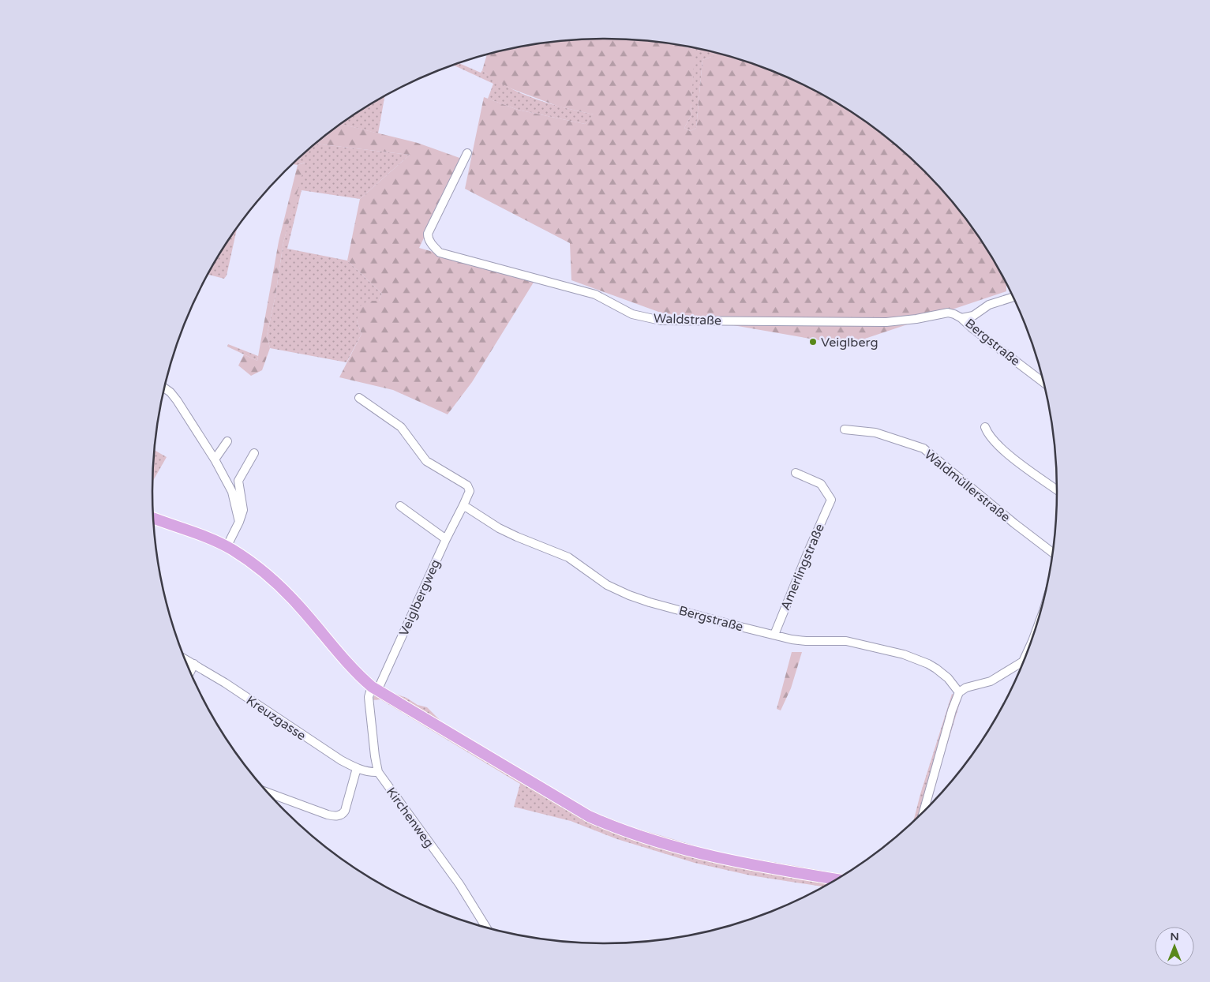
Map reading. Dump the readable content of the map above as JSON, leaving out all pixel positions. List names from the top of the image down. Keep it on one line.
{"streets":{"street":["Waldstraße","Bergstraße","Waldmüllerstraße","Amerlingstraße","Veiglbergweg","Kreuzgasse","Kirchenweg"]},"crossings":[["Waldstraße","Bergstraße"],["Bergstraße","Amerlingstraße"],["Bergstraße","Veiglbergweg"],["Veiglbergweg","Kirchenweg"],["Kreuzgasse","Kirchenweg"]],"places":["Veiglberg"],"north":"top"}
